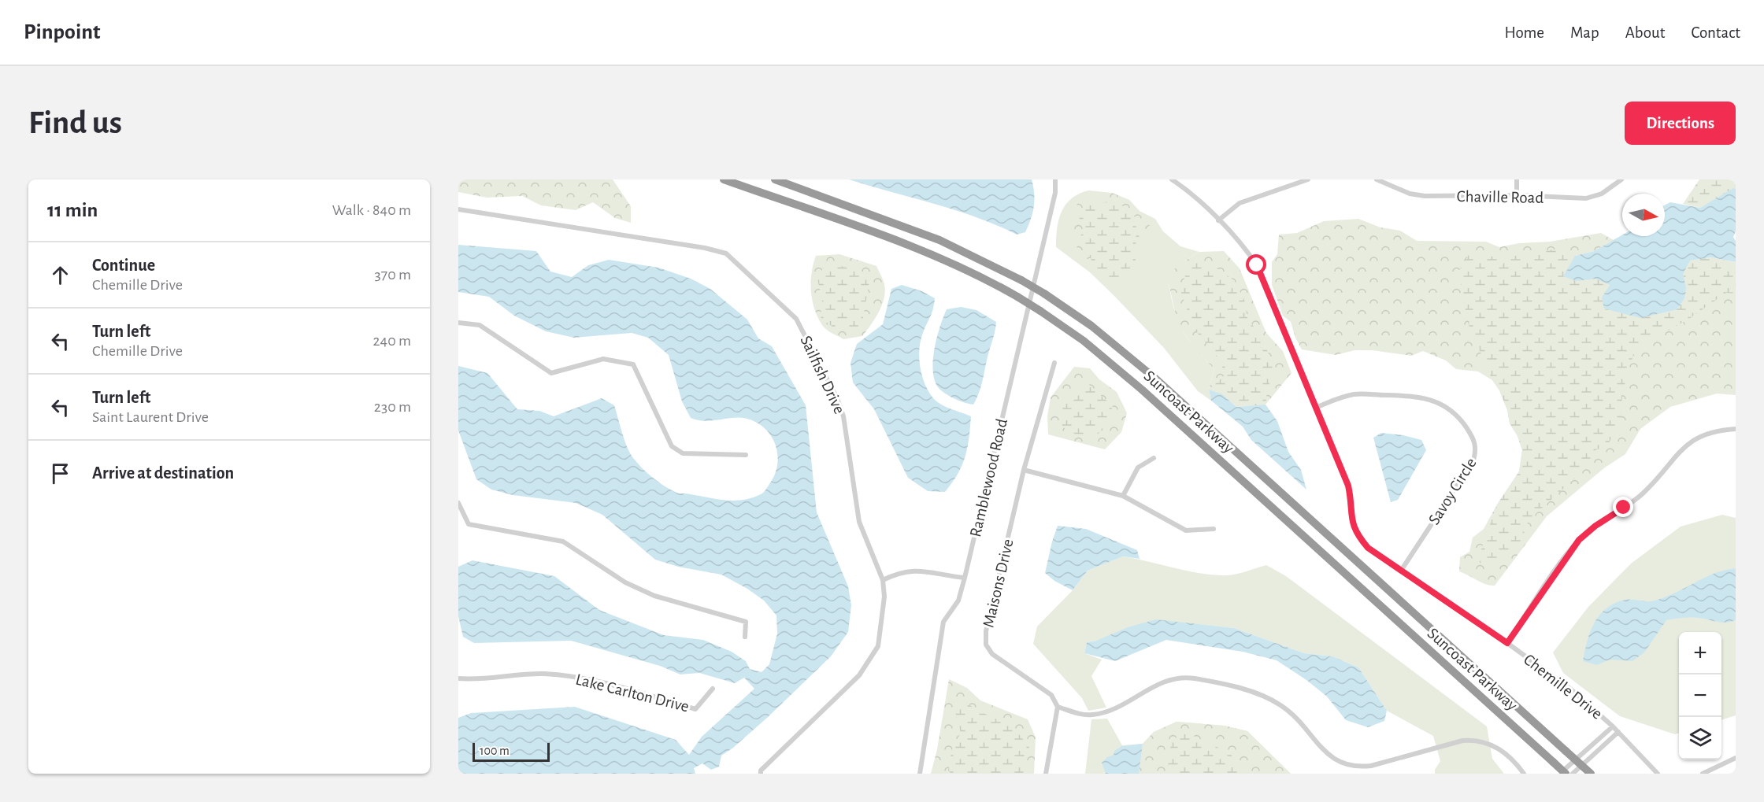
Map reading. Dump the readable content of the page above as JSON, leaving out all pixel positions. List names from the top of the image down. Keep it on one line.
{"streets":{"highway":["Suncoast Parkway"],"street":["Chaville Road","Sailfish Drive","Ramblewood Road","Savoy Circle","Maisons Drive","Chemille Drive","Lake Carlton Drive"]},"crossings":[["Savoy Circle","Chemille Drive"]],"scale_bar":"100 m","north":"right","page":{"header":"Pinpoint","nav":["Home","Map","About","Contact"],"buttons":"Directions","title":"Find us","heading":["11 min","Walk · 840 m"],"list":[["Continue","Chemille Drive","370 m"],["Turn left","Chemille Drive","240 m"],["Turn left","Saint Laurent Drive","230 m"],"Arrive at destination"],"map_buttons":["+","−"],"scale":"100 m"}}
